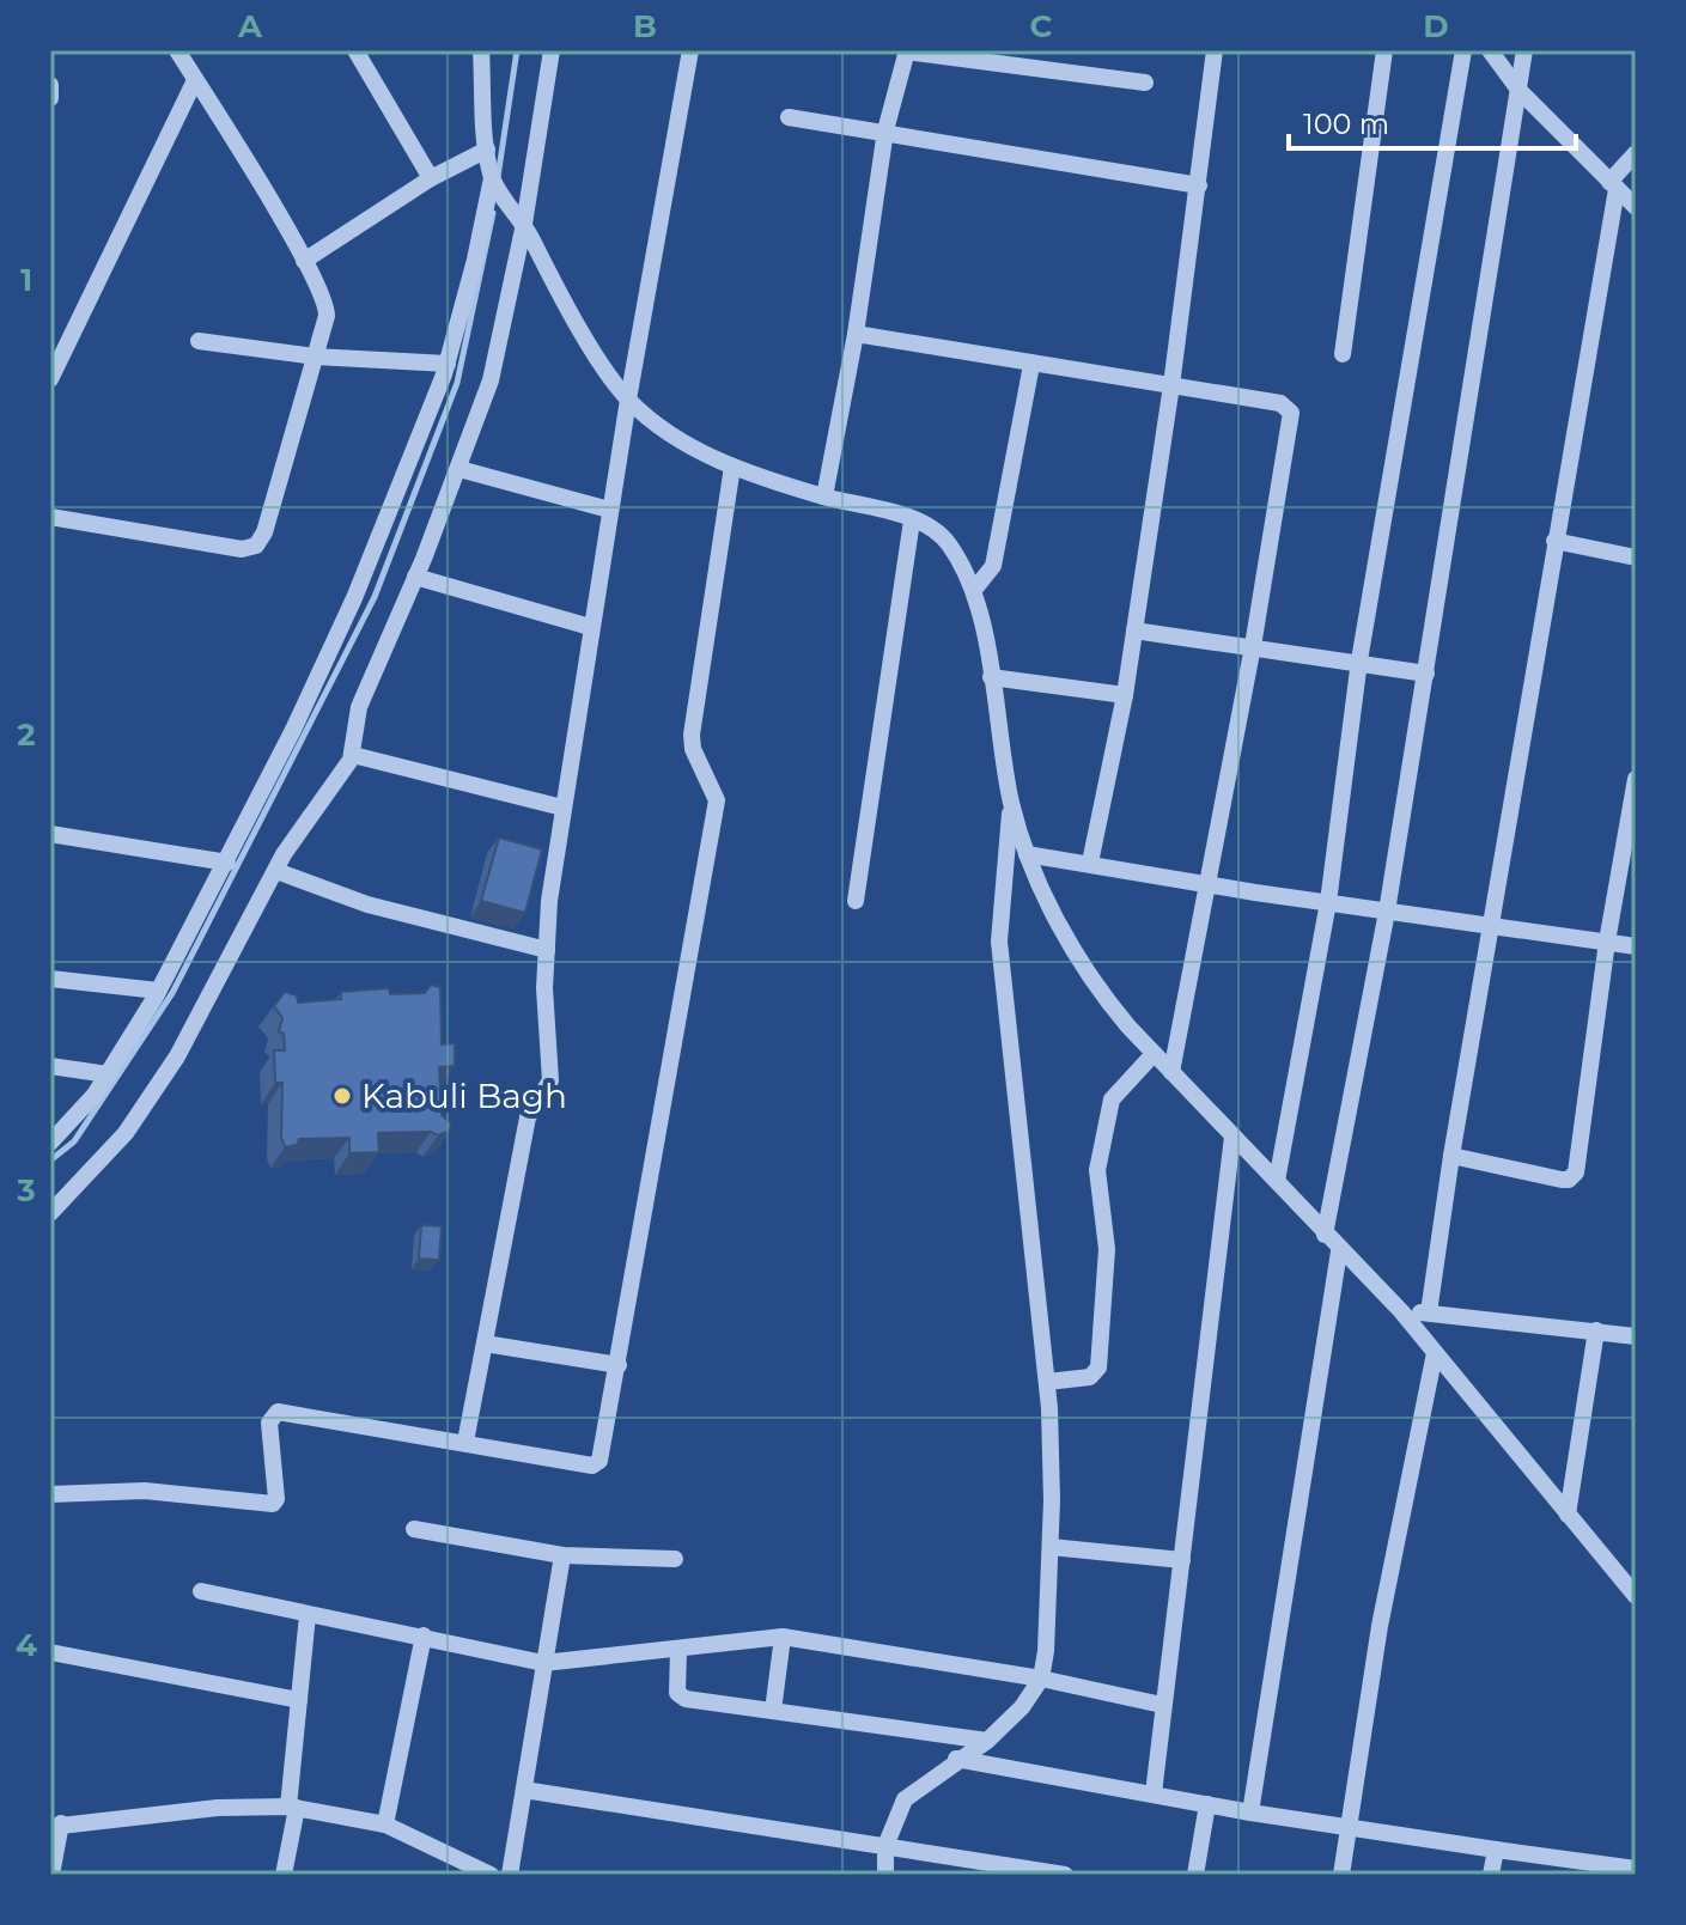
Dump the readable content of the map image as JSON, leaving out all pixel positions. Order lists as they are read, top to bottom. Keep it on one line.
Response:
{"places":["Kabuli Bagh"],"scale_bar":"100 m","grid":{"columns":["A","B","C","D"],"rows":["1","2","3","4"]}}
